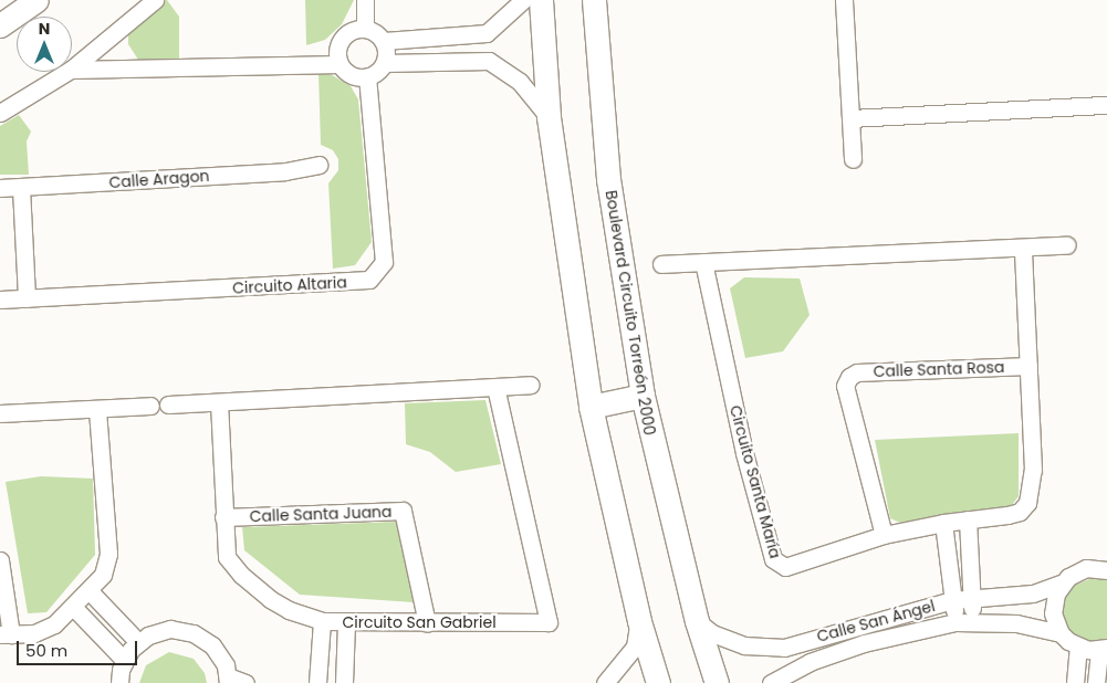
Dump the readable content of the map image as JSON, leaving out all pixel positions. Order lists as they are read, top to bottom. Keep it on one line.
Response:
{"streets":{"main road":["Boulevard Circuito Torreón 2000"],"street":["Calle Aragon","Circuito Altaria","Calle Santa Rosa","Circuito Santa María","Calle Santa Juana","Calle San Ángel","Circuito San Gabriel"]},"crossings":[["Boulevard Circuito Torreón 2000","Calle San Ángel"],["Calle Santa Rosa","Circuito Santa María"],["Calle Santa Juana","Circuito San Gabriel"]],"scale_bar":"50 m","north":"top"}
